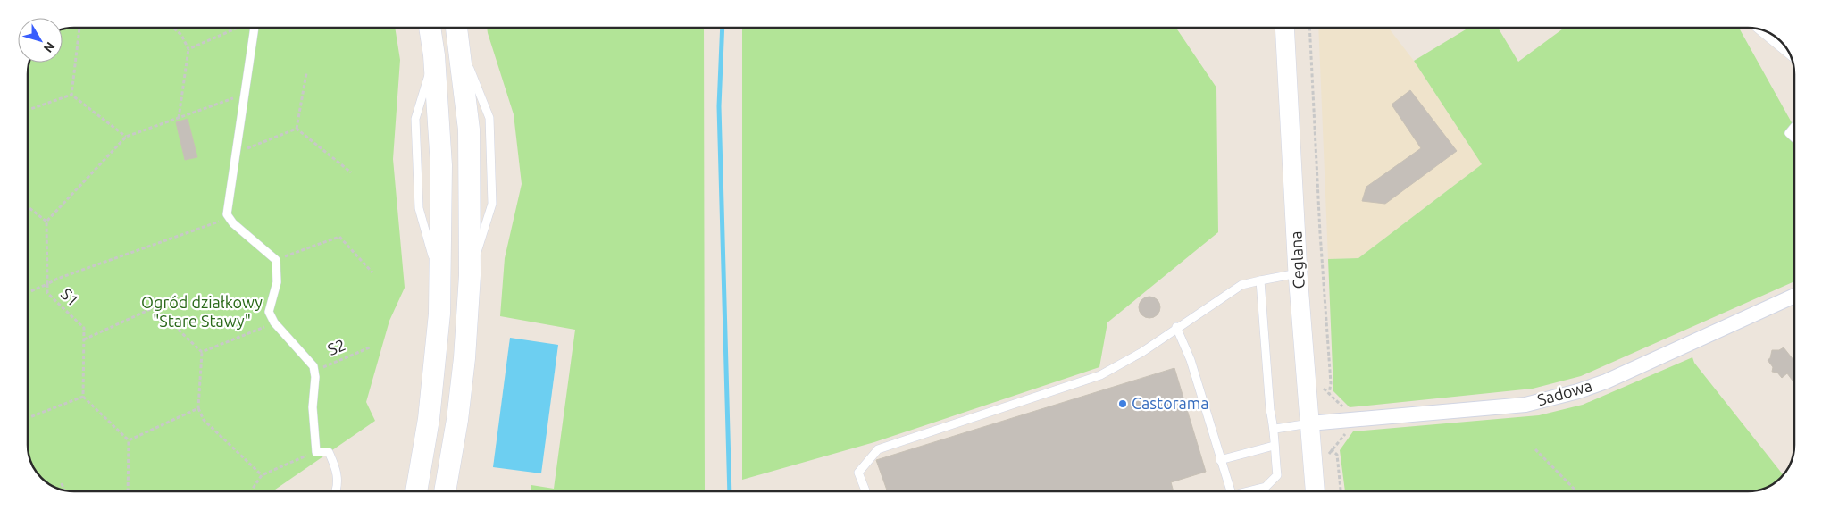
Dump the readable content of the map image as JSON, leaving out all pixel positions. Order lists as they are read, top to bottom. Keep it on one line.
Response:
{"streets":{"street":["Ceglana","Sadowa"],"path":["S1","S2"]},"crossings":[["Ceglana","Sadowa"]],"parks":["Ogród działkowy \"Stare Stawy\""],"places":["Castorama"],"north":"bottom right"}
